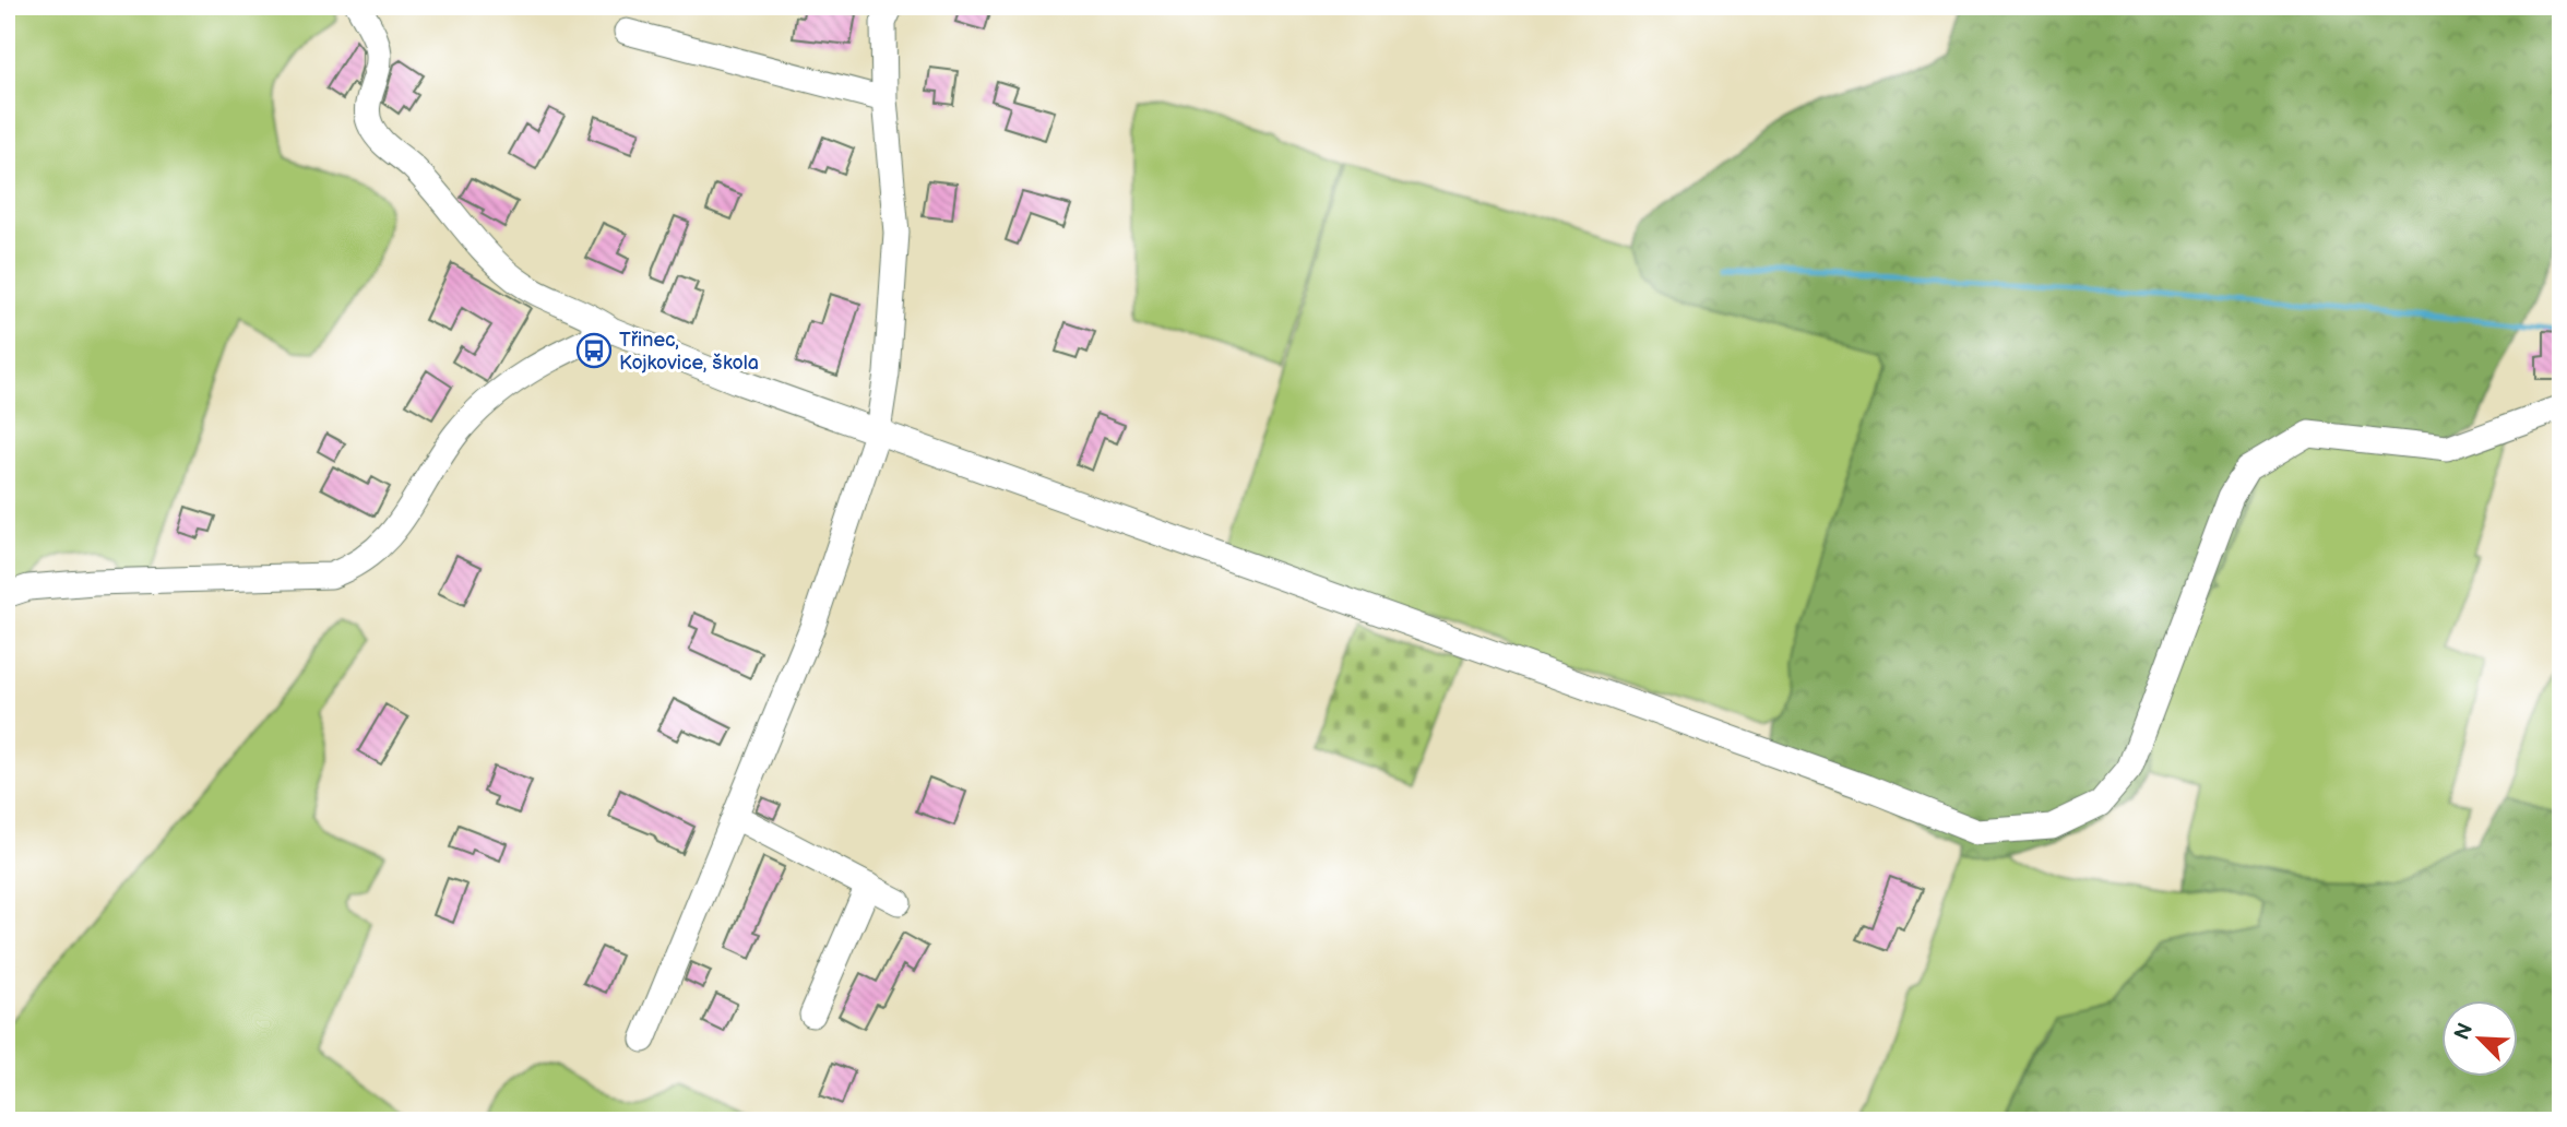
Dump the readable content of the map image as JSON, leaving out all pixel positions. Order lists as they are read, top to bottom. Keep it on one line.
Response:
{"places":{"bus stop":["Třinec, Kojkovice, škola"]},"north":"top left"}
